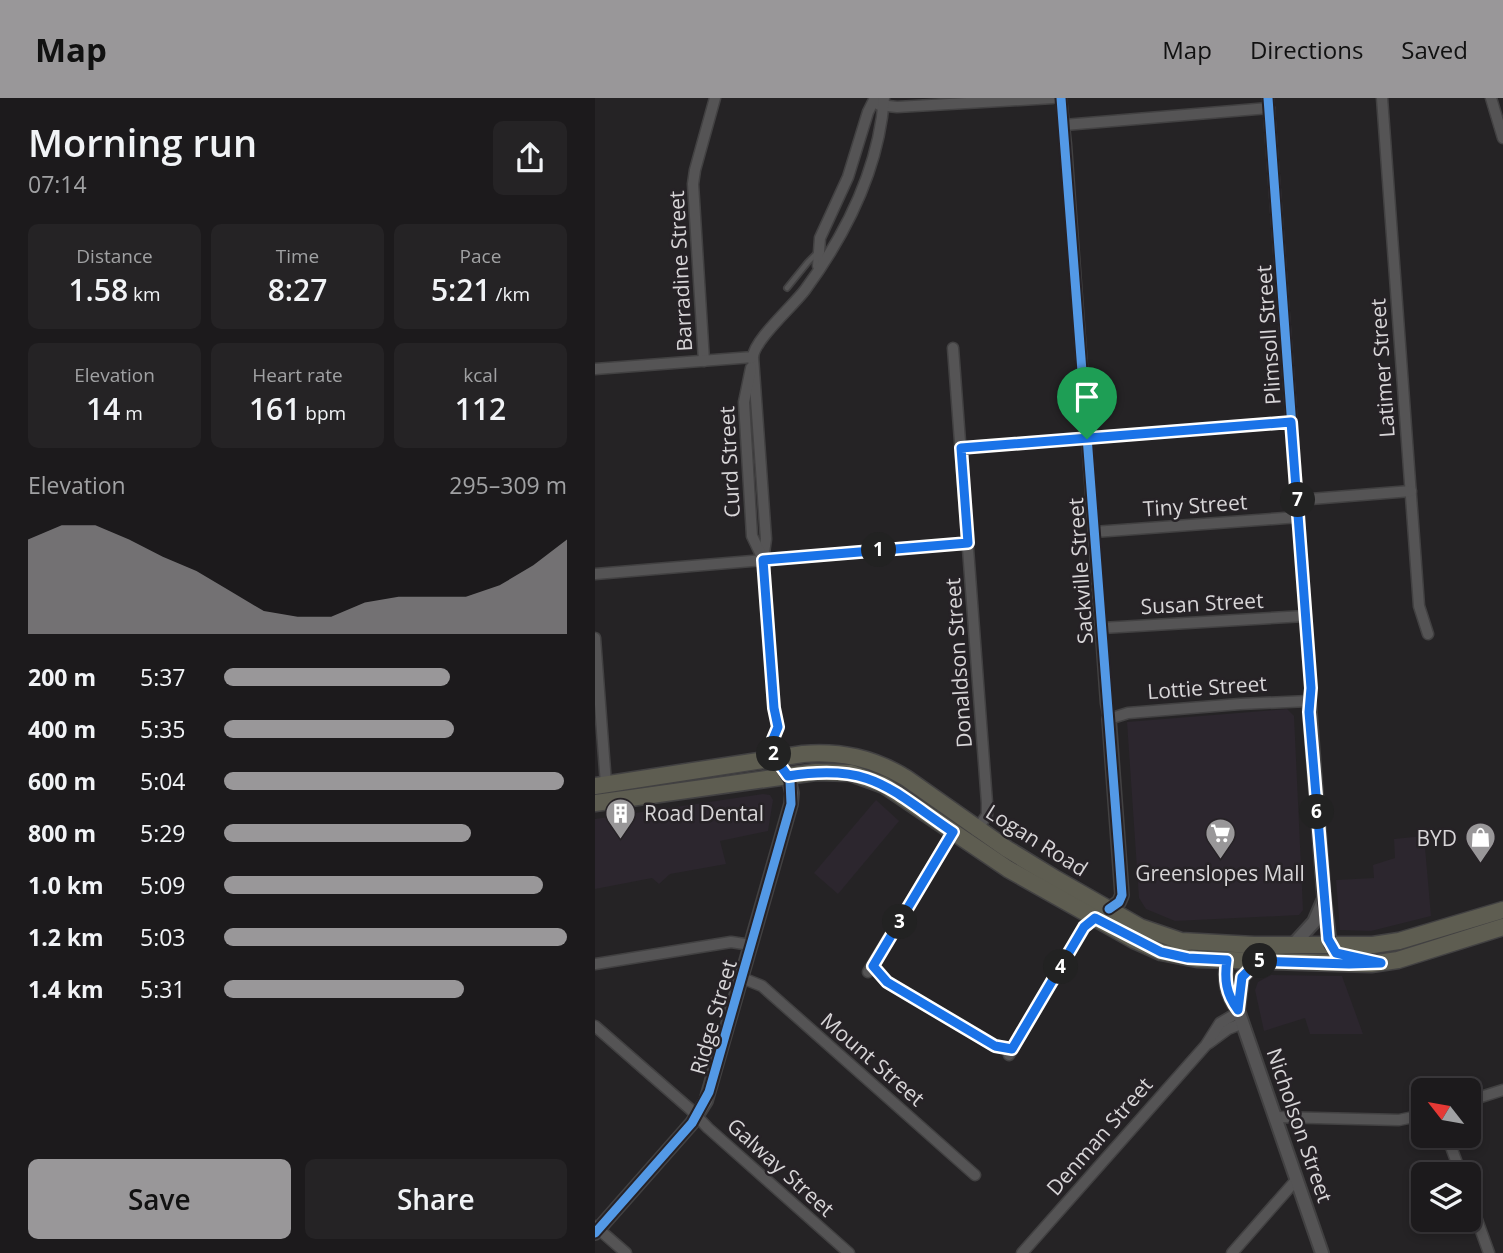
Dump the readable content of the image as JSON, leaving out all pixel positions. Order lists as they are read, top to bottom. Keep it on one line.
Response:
{"streets":{"main road":["Logan Road"],"street":["Barradine Street","Plimsoll Street","Latimer Street","Curd Street","Tiny Street","Sackville Street","Susan Street","Donaldson Street","Lottie Street","Ridge Street","Mount Street","Nicholson Street","Denman Street","Galway Street"]},"crossings":[["Plimsoll Street","Tiny Street"],["Plimsoll Street","Susan Street"],["Plimsoll Street","Lottie Street"],["Plimsoll Street","Logan Road"],["Curd Street","Logan Road"],["Tiny Street","Sackville Street"],["Sackville Street","Susan Street"],["Sackville Street","Lottie Street"],["Sackville Street","Logan Road"],["Donaldson Street","Logan Road"],["Logan Road","Ridge Street"],["Logan Road","Nicholson Street"],["Ridge Street","Mount Street"],["Ridge Street","Galway Street"],["Nicholson Street","Denman Street"]],"places":{"building":["Road Dental"],"supermarket":["Greenslopes Mall"],"shop":["BYD"]},"north":"top left","page":{"header":"Map","nav":["Map","Directions","Saved"],"heading":["Morning run","07:14"],"stats":[["Distance","1.58 km"],["Time","8:27"],["Pace","5:21 /km"],["Elevation","14 m"],["Heart rate","161 bpm"],["kcal","112"]],"chart":["Elevation","295–309 m"],"pins":["7","1","2","6","3","5","4"],"list":[{"name":"200 m","note":"5:37"},{"name":"400 m","note":"5:35"},{"name":"600 m","note":"5:04"},{"name":"800 m","note":"5:29"},{"name":"1.0 km","note":"5:09"},{"name":"1.2 km","note":"5:03"},{"name":"1.4 km","note":"5:31"}],"buttons":["Save","Share"]}}
